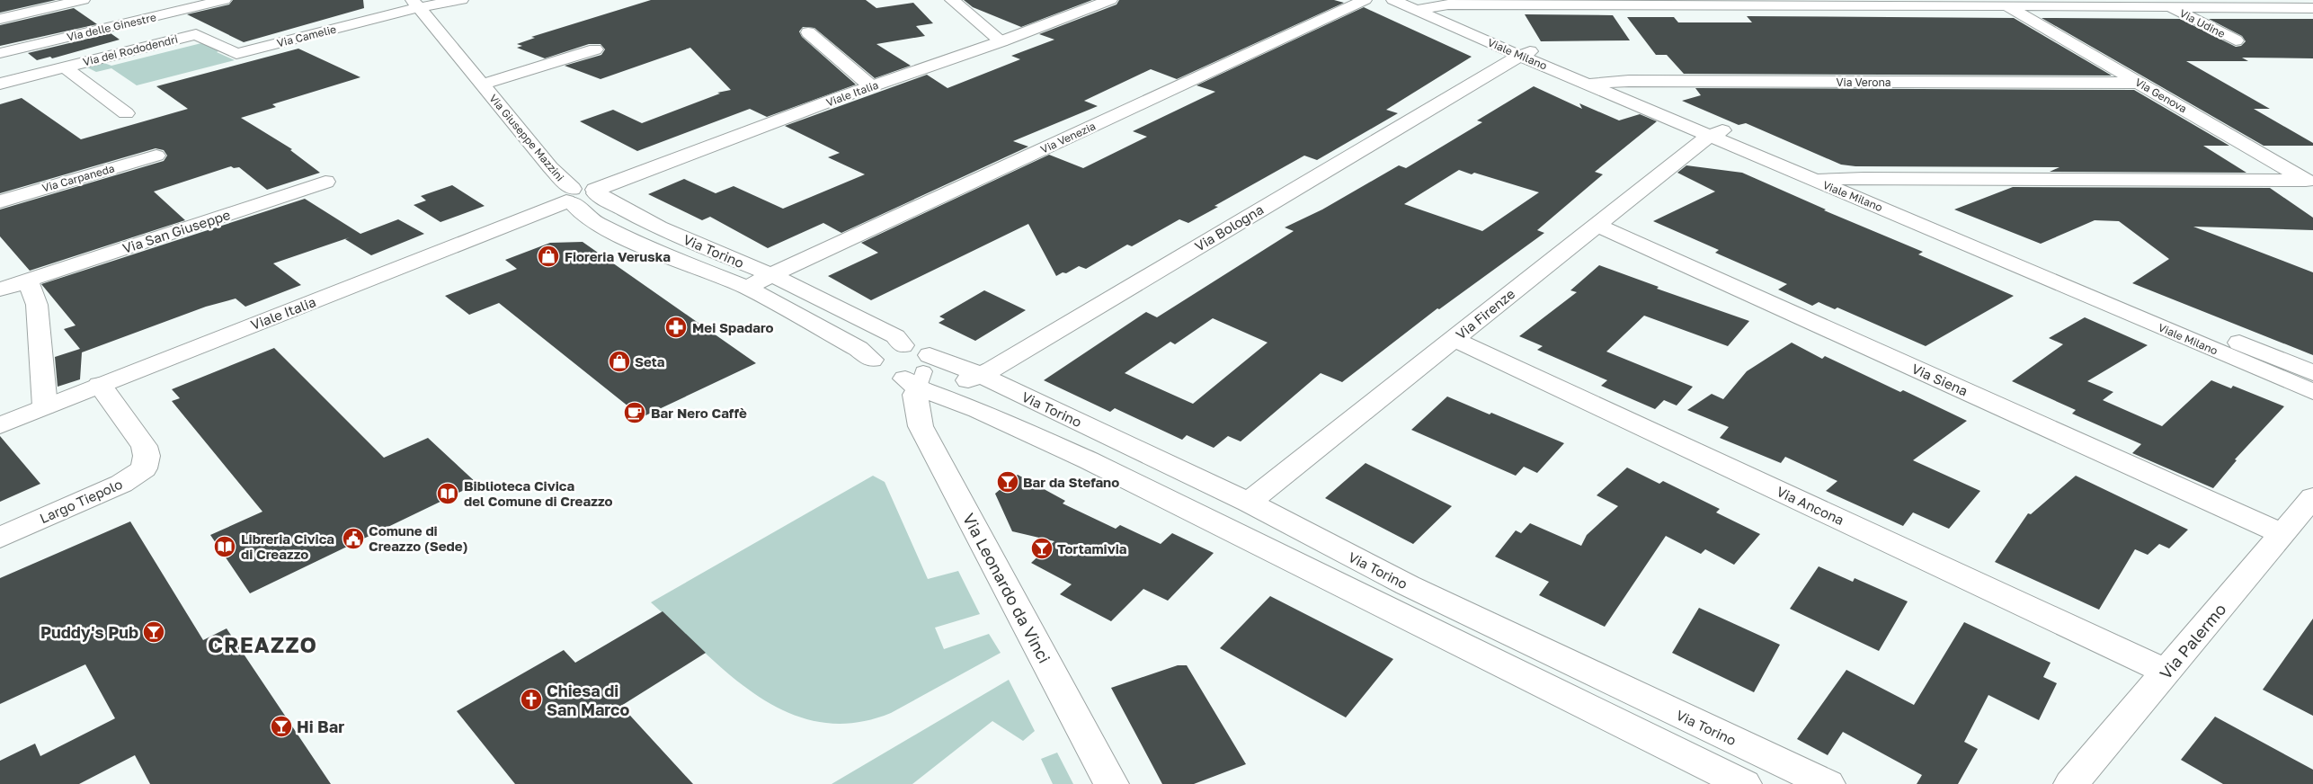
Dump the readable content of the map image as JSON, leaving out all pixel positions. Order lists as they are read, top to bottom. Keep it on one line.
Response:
{"streets":{"street":["Via Udine","Via delle Ginestre","Via Camelie","Via dei Rododendri","Viale Milano","Via Verona","Viale Italia","Via Genova","Via Giuseppe Mazzini","Via Venezia","Via Carpaneda","Via Bologna","Via San Giuseppe","Via Torino","Via Firenze","Via Siena","Largo Tiepolo","Via Ancona","Via Leonardo da Vinci","Via Palermo"]},"crossings":[["Via Udine","Viale Milano"],["Via Udine","Via Genova"],["Via Camelie","Via dei Rododendri"],["Via Camelie","Via Giuseppe Mazzini"],["Viale Milano","Via Verona"],["Viale Milano","Via Bologna"],["Viale Milano","Via Firenze"],["Via Verona","Via Genova"],["Viale Italia","Via Giuseppe Mazzini"],["Viale Italia","Via Torino"],["Viale Italia","Largo Tiepolo"],["Via Giuseppe Mazzini","Via Torino"],["Via Venezia","Via Torino"],["Via Bologna","Via Torino"],["Via Torino","Via Firenze"],["Via Torino","Via Leonardo da Vinci"],["Via Firenze","Via Siena"],["Via Firenze","Via Ancona"],["Via Siena","Via Palermo"],["Via Ancona","Via Palermo"]],"districts":["CREAZZO"],"places":{"shop":["Fioreria Veruska","Seta"],"pharmacy":["Mei Spadaro"],"cafe":["Bar Nero Caffè"],"bar":["Bar da Stefano","Tortamivia","Puddy's Pub","Hi Bar"],"library":["Biblioteca Civica del Comune di Creazzo","Libreria Civica di Creazzo"],"public building":["Comune di Creazzo (Sede)"],"church":["Chiesa di San Marco"]}}
